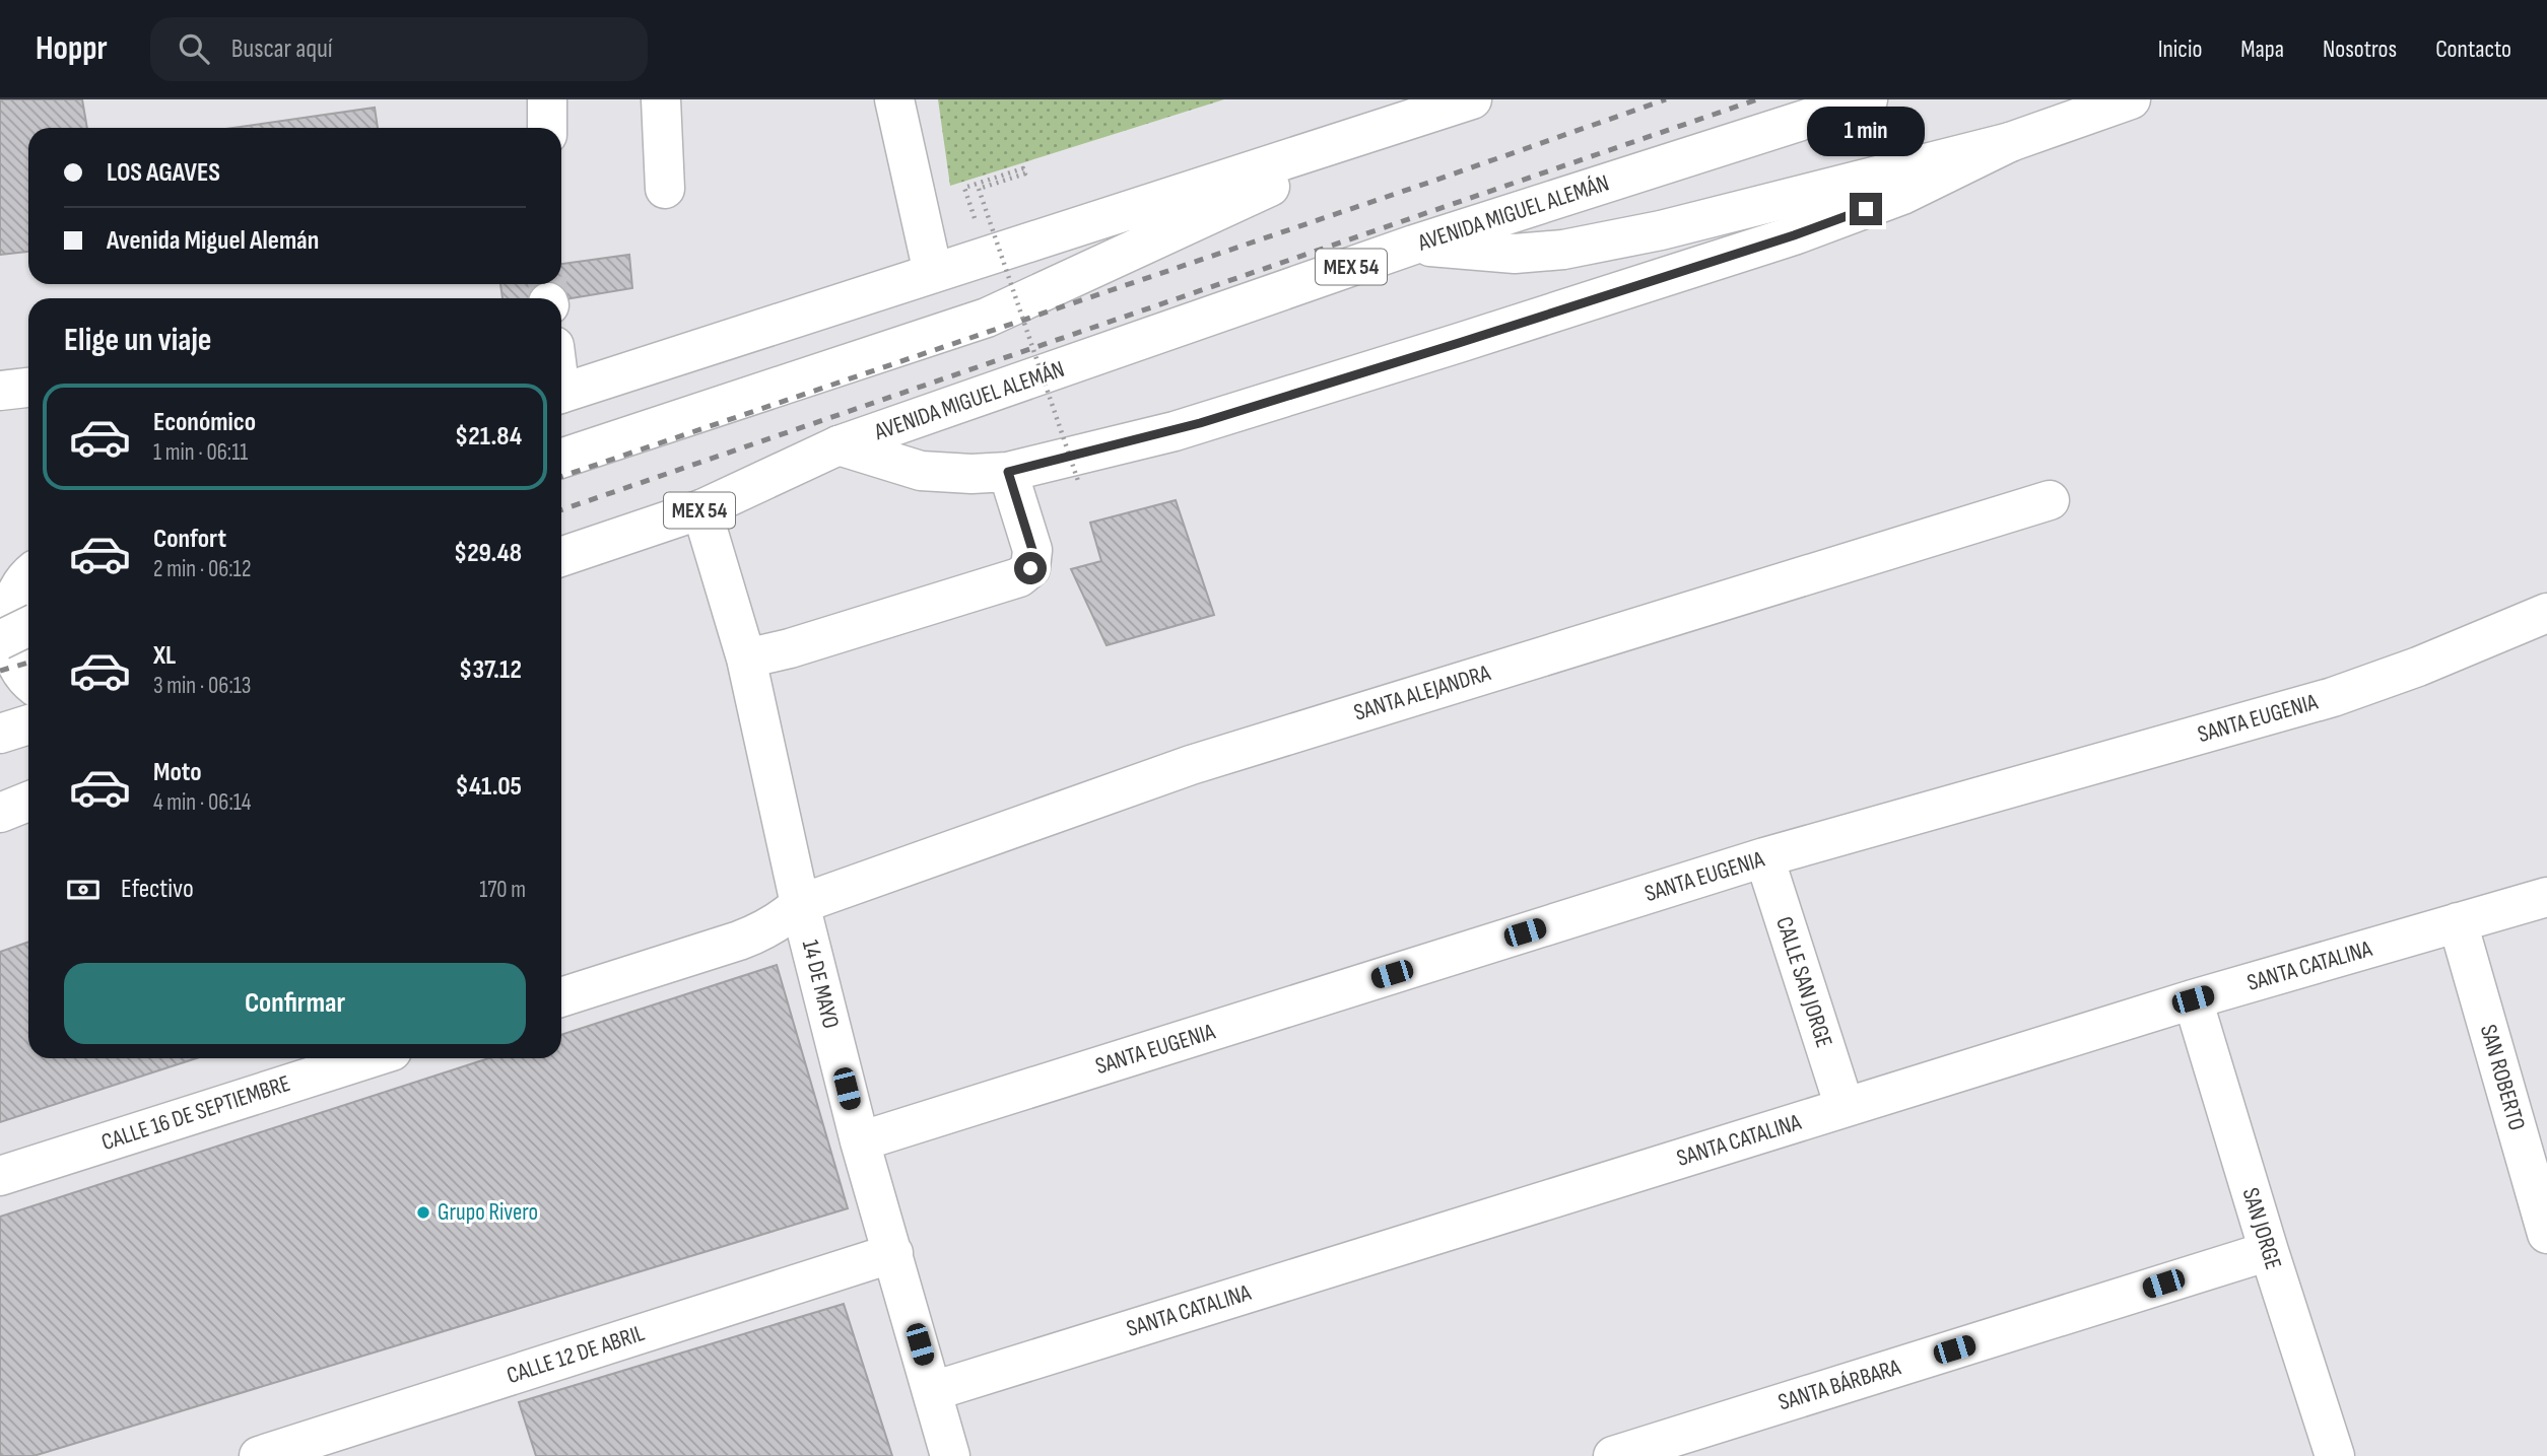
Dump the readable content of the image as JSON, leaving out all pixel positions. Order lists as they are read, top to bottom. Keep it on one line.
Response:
{"streets":{"main road":["AVENIDA MIGUEL ALEMÁN","MEX 54","SANTA ALEJANDRA","SANTA EUGENIA","SANTA CATALINA","CALLE SAN JORGE","14 DE MAYO","SAN ROBERTO","CALLE 16 DE SEPTIEMBRE","SAN JORGE","CALLE 12 DE ABRIL","SANTA BÁRBARA"]},"crossings":[["AVENIDA MIGUEL ALEMÁN","14 DE MAYO"],["SANTA ALEJANDRA","14 DE MAYO"],["SANTA EUGENIA","CALLE SAN JORGE"],["SANTA EUGENIA","14 DE MAYO"],["SANTA CATALINA","CALLE SAN JORGE"],["SANTA CATALINA","14 DE MAYO"],["SANTA CATALINA","SAN ROBERTO"],["SANTA CATALINA","SAN JORGE"],["14 DE MAYO","CALLE 12 DE ABRIL"],["SAN JORGE","SANTA BÁRBARA"]],"places":["Grupo Rivero"],"page":{"header":"Hoppr","search":"Buscar aquí","nav":["Inicio","Mapa","Nosotros","Contacto"],"bubble":"1 min","banner":["LOS AGAVES","Avenida Miguel Alemán"],"heading":"Elige un viaje","list":[{"name":"Económico","note":"1 min · 06:11","value":"$21.84"},{"name":"Confort","note":"2 min · 06:12","value":"$29.48"},{"name":"XL","note":"3 min · 06:13","value":"$37.12"},{"name":"Moto","note":"4 min · 06:14","value":"$41.05"}],"pay":["Efectivo","170 m"],"buttons":"Confirmar"}}
